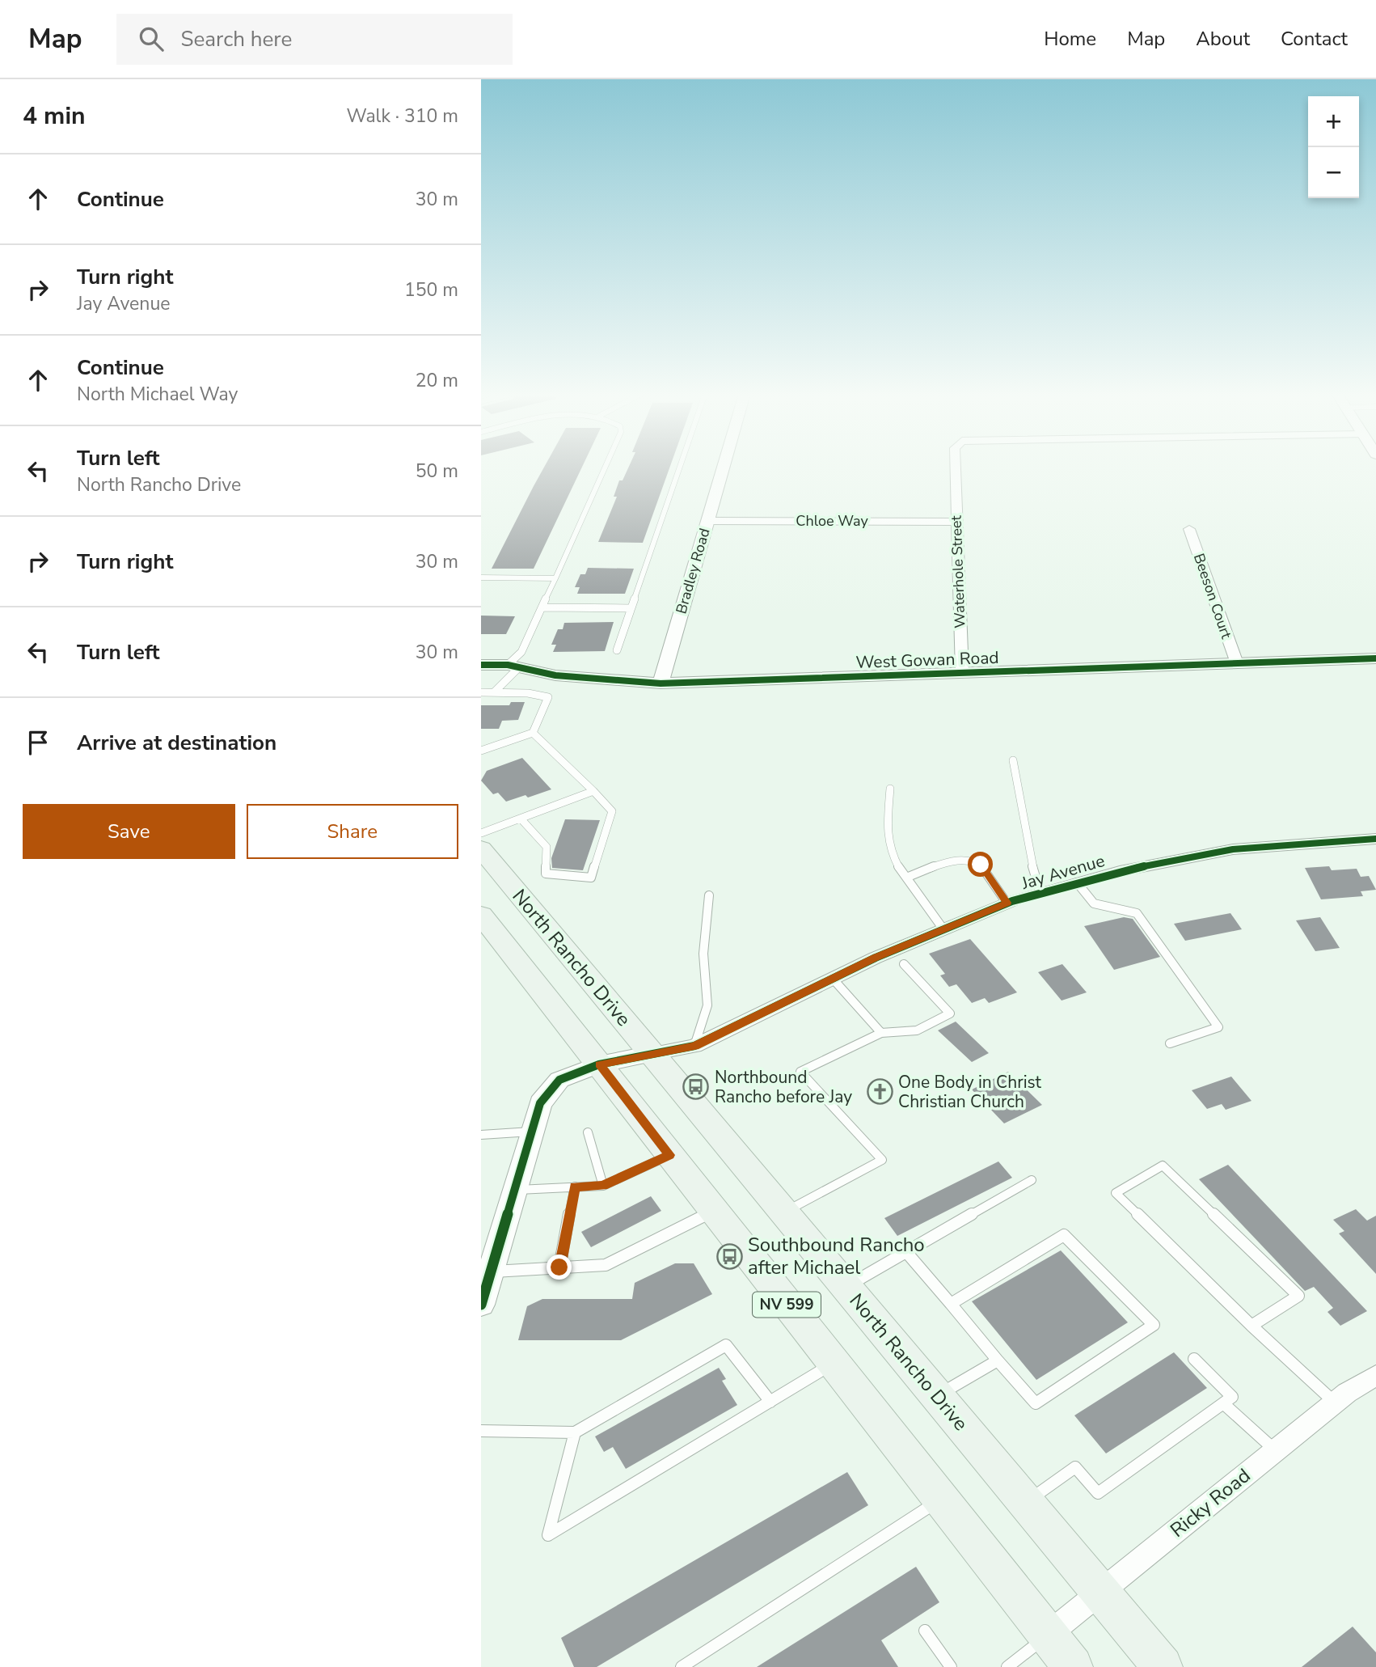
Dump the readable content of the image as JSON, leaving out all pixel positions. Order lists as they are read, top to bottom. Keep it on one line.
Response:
{"streets":{"main road":["North Rancho Drive","NV 599"],"street":["Chloe Way","Bradley Road","Waterhole Street","Beeson Court","West Gowan Road","Jay Avenue","Ricky Road"]},"crossings":[["Chloe Way","Bradley Road"],["Chloe Way","Waterhole Street"],["Bradley Road","West Gowan Road"],["Waterhole Street","West Gowan Road"],["Beeson Court","West Gowan Road"],["Jay Avenue","North Rancho Drive"],["North Rancho Drive","Ricky Road"],["NV 599","Ricky Road"]],"places":{"bus stop":["Northbound Rancho before Jay","Southbound Rancho after Michael"],"church":["One Body in Christ Christian Church"]},"page":{"header":"Map","search":"Search here","nav":["Home","Map","About","Contact"],"heading":["4 min","Walk · 310 m"],"map_buttons":["+","−"],"list":[["Continue","30 m"],["Turn right","Jay Avenue","150 m"],["Continue","North Michael Way","20 m"],["Turn left","North Rancho Drive","50 m"],["Turn right","30 m"],["Turn left","30 m"],"Arrive at destination"],"buttons":["Save","Share"]}}
